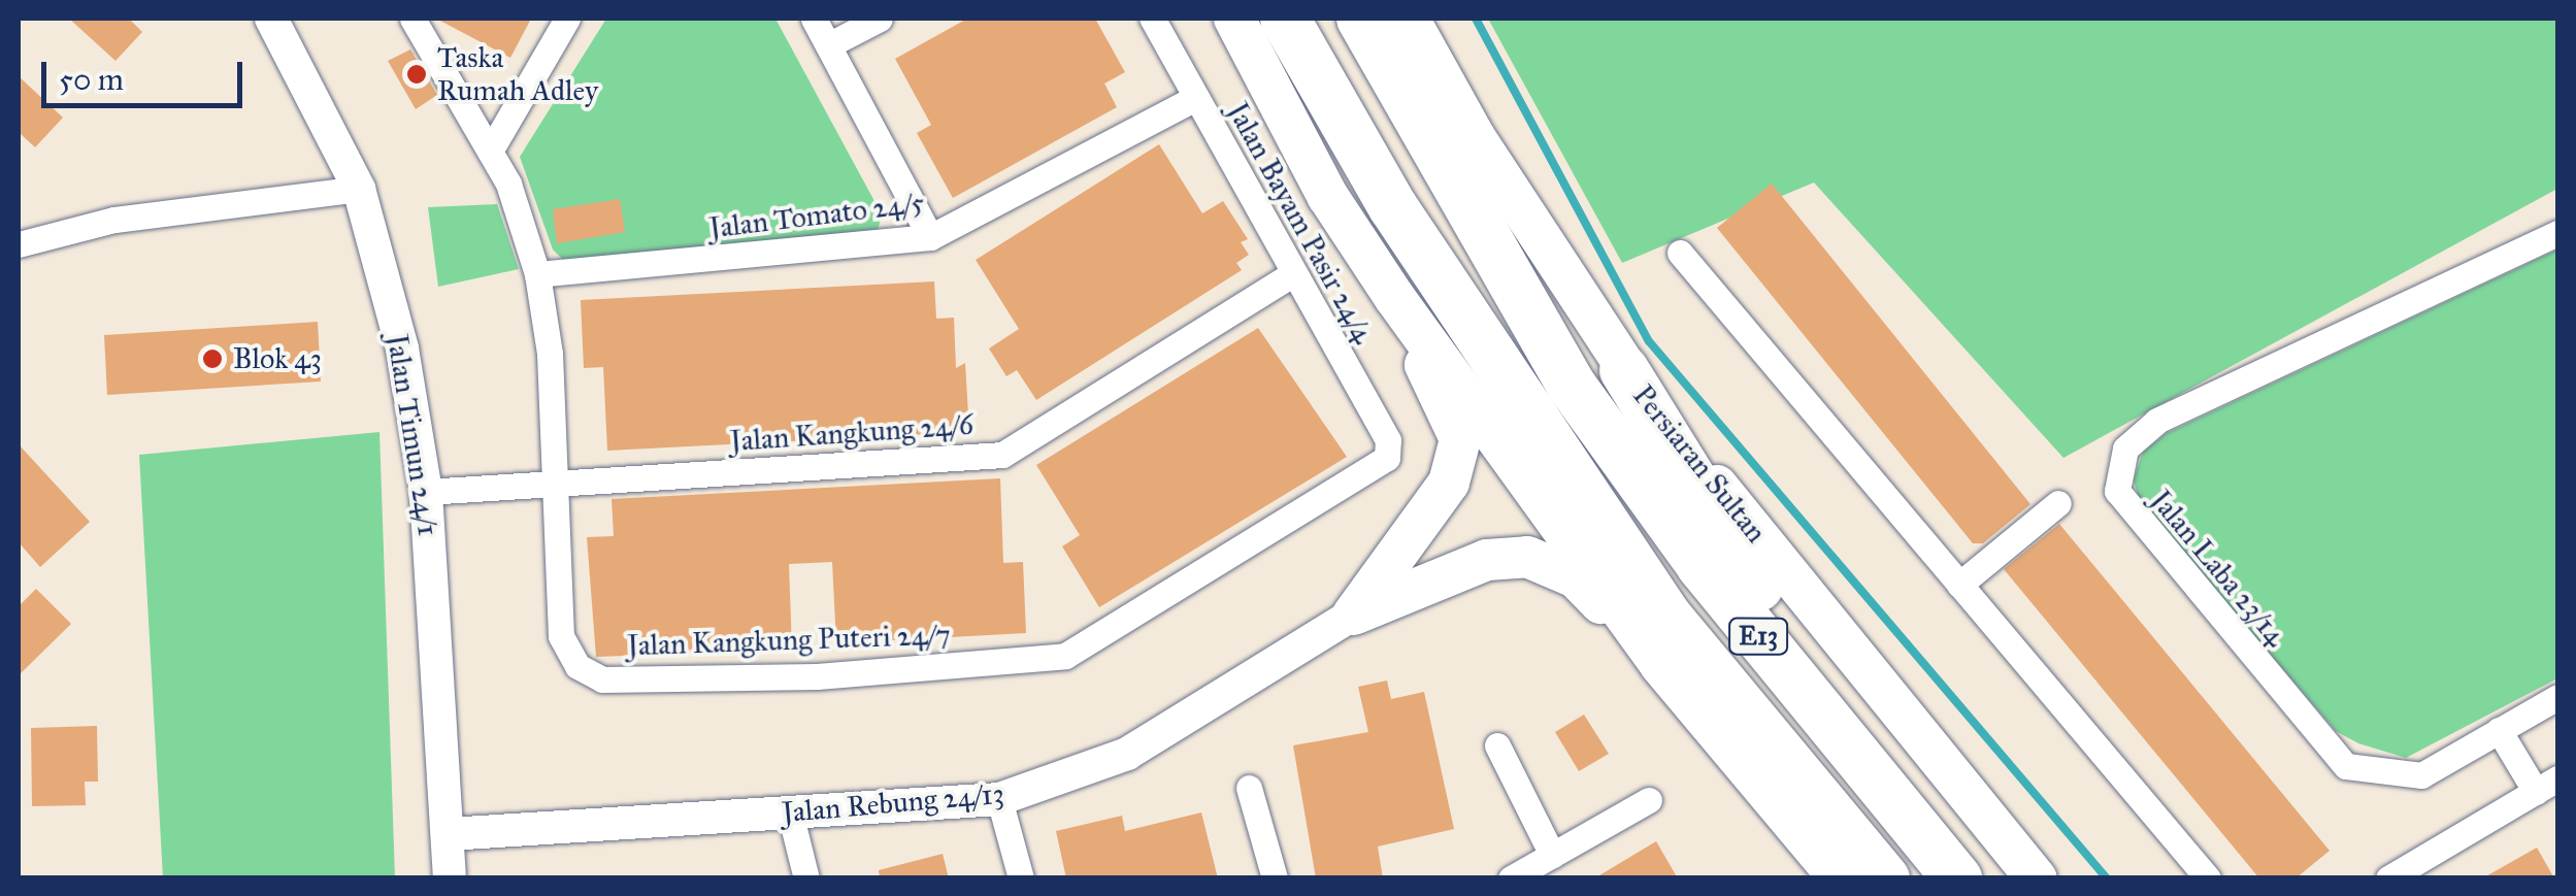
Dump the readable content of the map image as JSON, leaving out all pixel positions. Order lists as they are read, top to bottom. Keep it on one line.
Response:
{"streets":{"highway":["E13"],"main road":["Persiaran Sultan"],"street":["Jalan Tomato 24/5","Jalan Bayam Pasir 24/4","Jalan Kangkung 24/6","Jalan Timun 24/1","Jalan Laba 23/14","Jalan Kangkung Puteri 24/7","Jalan Rebung 24/13"]},"crossings":[["Jalan Tomato 24/5","Jalan Bayam Pasir 24/4"],["Jalan Tomato 24/5","Jalan Kangkung Puteri 24/7"],["Jalan Bayam Pasir 24/4","Jalan Kangkung 24/6"],["Jalan Bayam Pasir 24/4","Jalan Kangkung Puteri 24/7"],["Jalan Kangkung 24/6","Jalan Timun 24/1"],["Jalan Kangkung 24/6","Jalan Kangkung Puteri 24/7"],["Jalan Timun 24/1","Jalan Rebung 24/13"]],"places":["Taska Rumah Adley","Blok 43"],"scale_bar":"50 m"}
